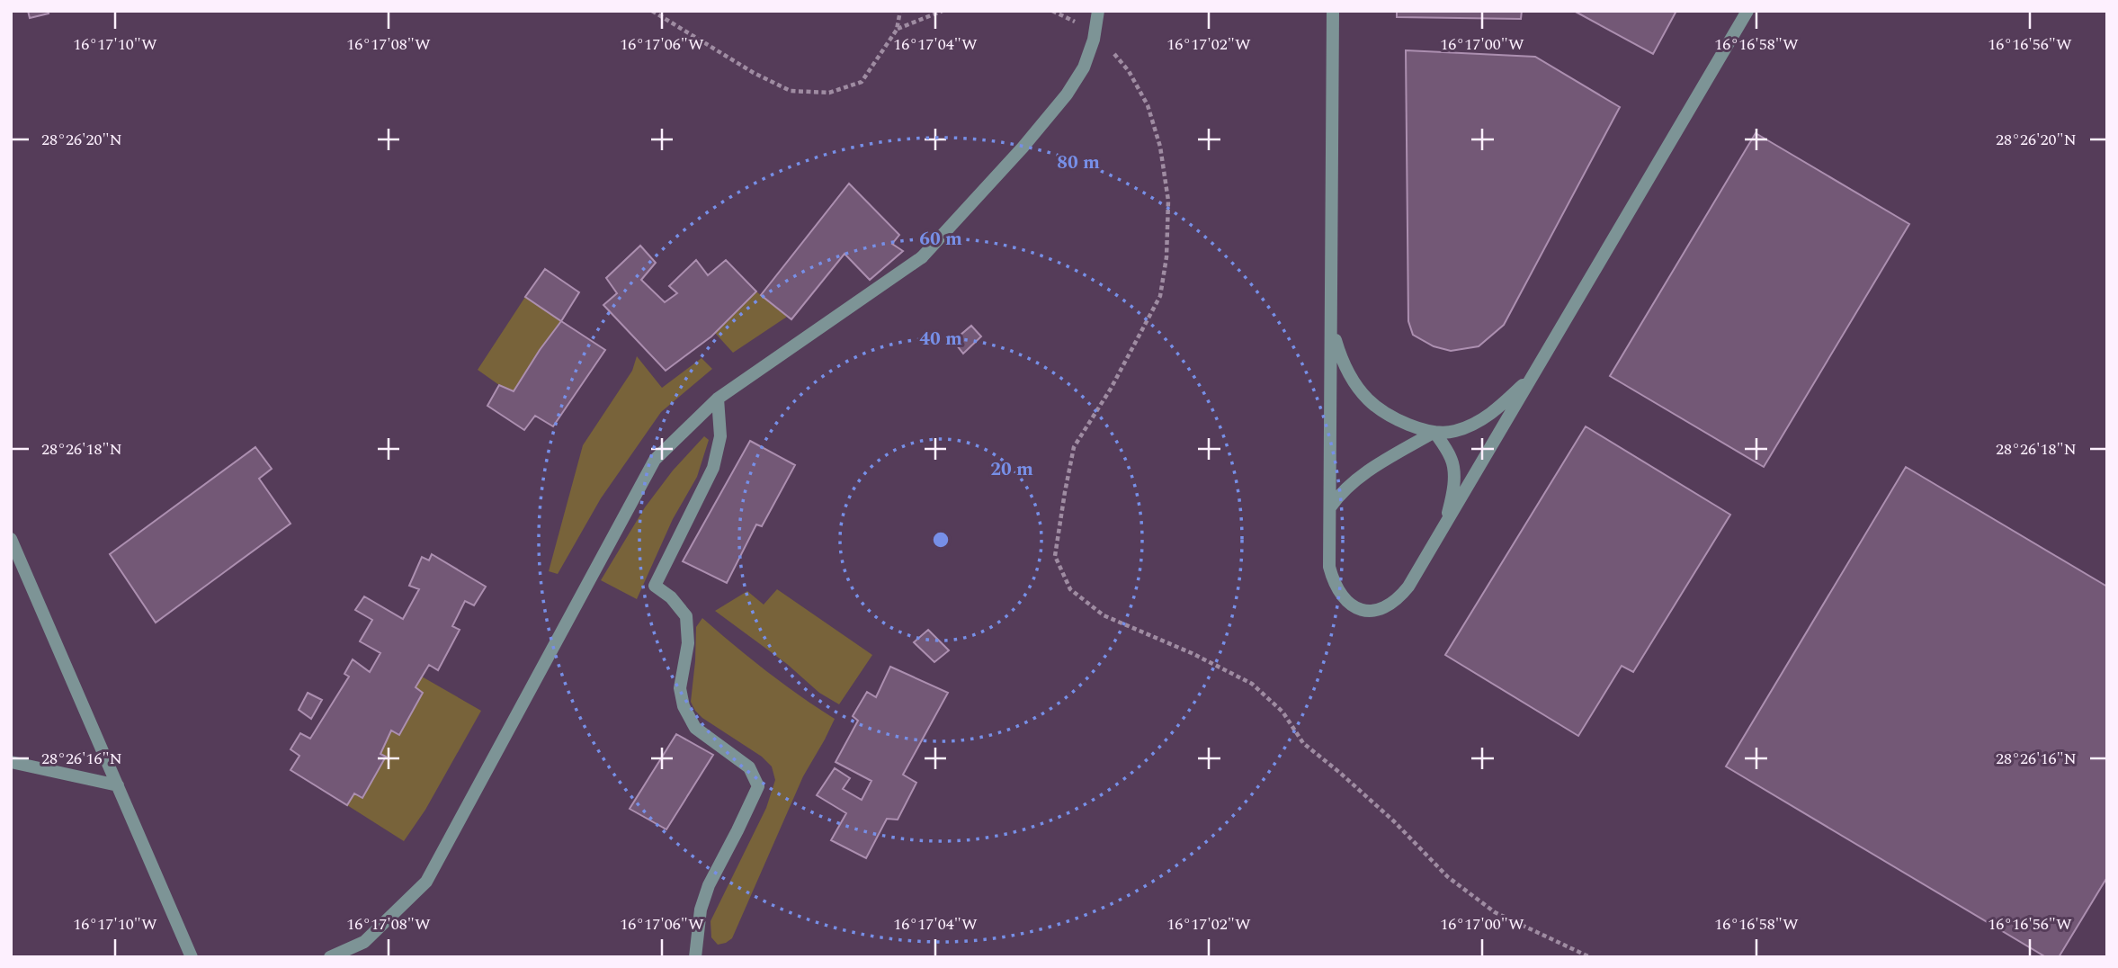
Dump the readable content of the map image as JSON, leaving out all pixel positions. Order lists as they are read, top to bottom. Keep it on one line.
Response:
{"coordinates":["16°17'10\"W","16°17'08\"W","16°17'06\"W","16°17'04\"W","16°17'02\"W","16°17'00\"W","16°16'58\"W","16°16'56\"W","28°26'20\"N","28°26'18\"N","28°26'16\"N"],"rings":["80 m","60 m","40 m","20 m"]}
